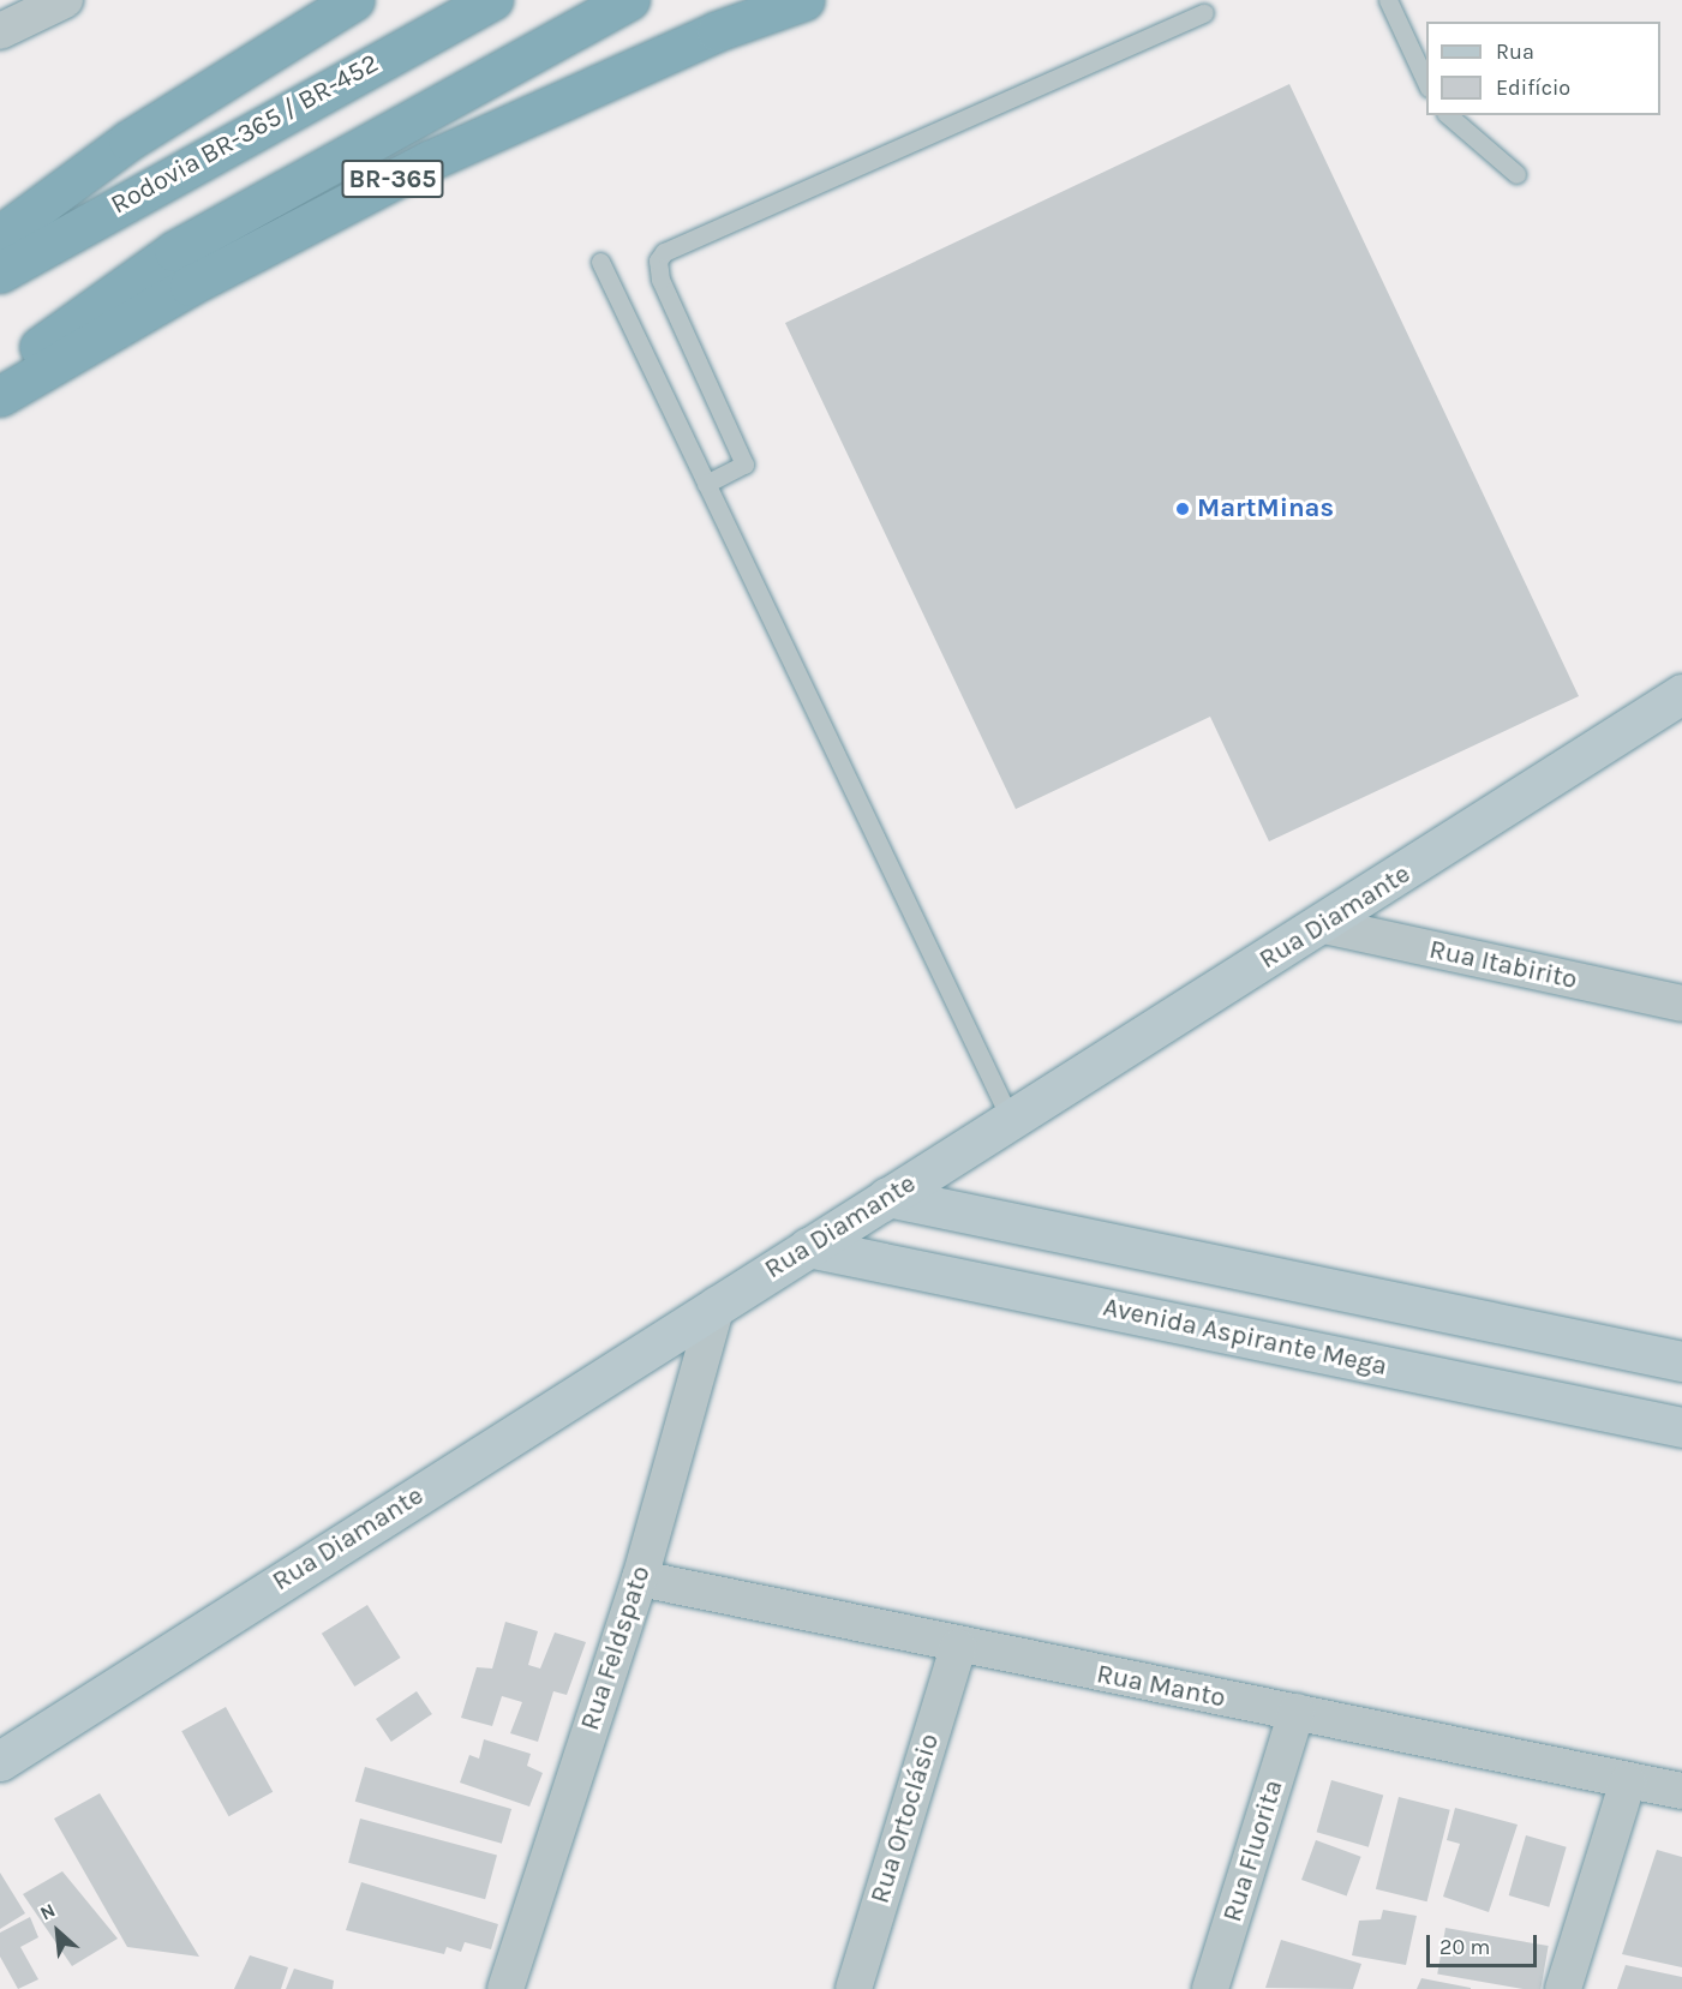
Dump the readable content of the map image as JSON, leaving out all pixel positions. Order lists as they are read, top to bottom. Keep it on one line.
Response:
{"streets":{"highway":["Rodovia BR-365 / BR-452","BR-365"],"street":["Rua Diamante","Rua Itabirito","Avenida Aspirante Mega","Rua Feldspato","Rua Manto","Rua Ortoclásio","Rua Fluorita"]},"crossings":[["Rua Diamante","Rua Itabirito"],["Rua Diamante","Avenida Aspirante Mega"],["Rua Diamante","Rua Feldspato"],["Rua Feldspato","Rua Manto"],["Rua Manto","Rua Ortoclásio"],["Rua Manto","Rua Fluorita"]],"places":["MartMinas"],"legend":["Rua","Edifício"],"scale_bar":"20 m","north":"top left"}
